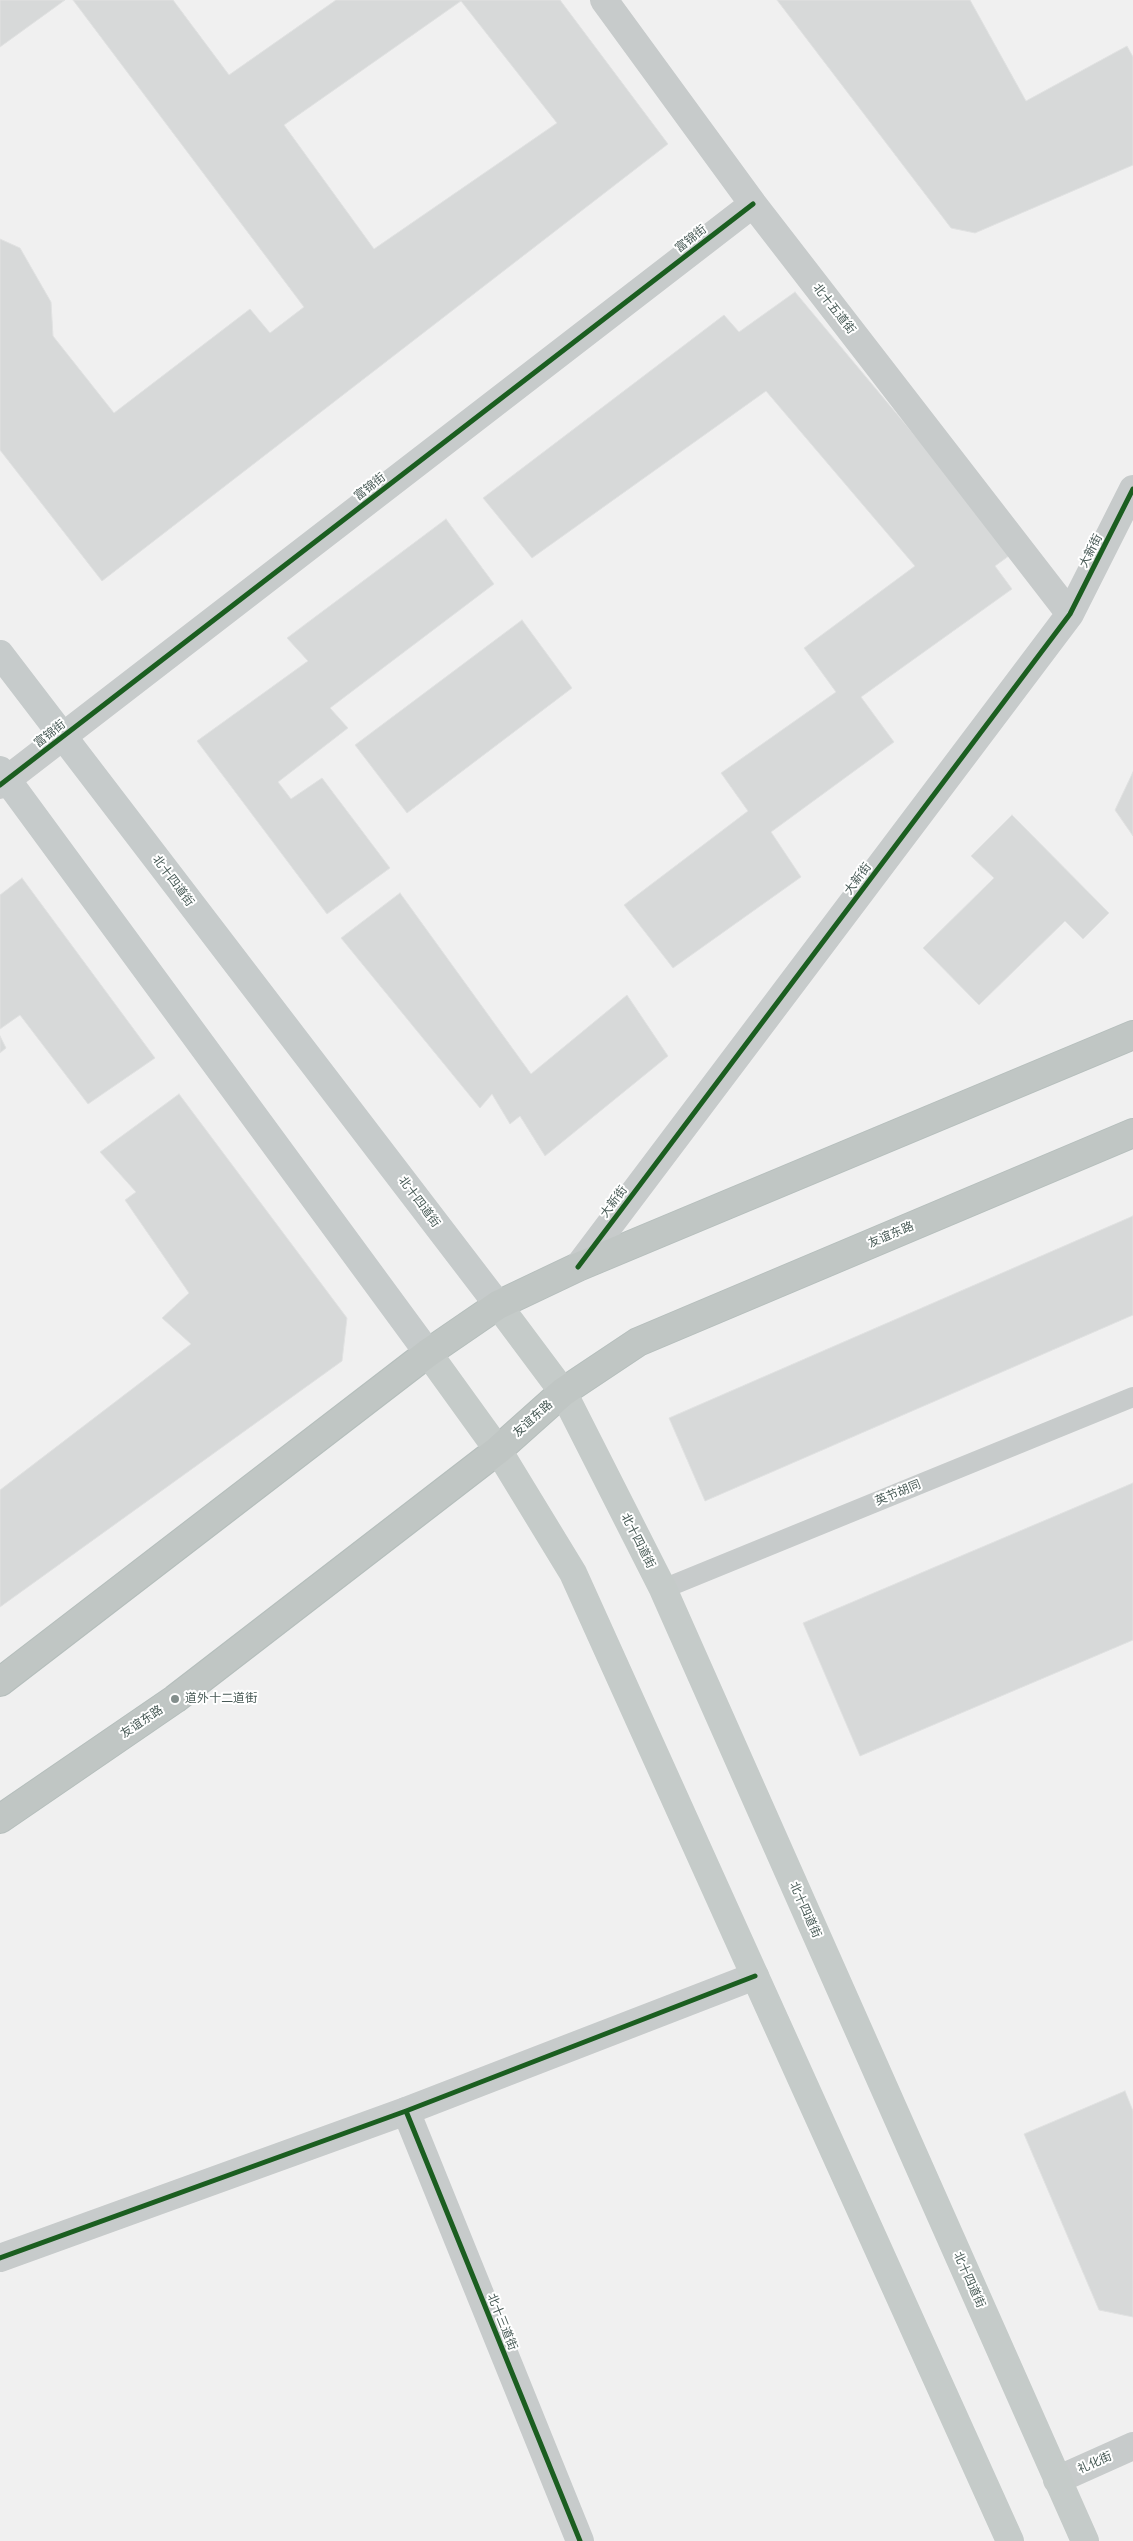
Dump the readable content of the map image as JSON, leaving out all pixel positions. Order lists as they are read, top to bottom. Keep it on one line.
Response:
{"streets":{"highway":["友谊东路"],"main road":["北十四道街"],"street":["富锦街","北十五道街","大新街","北十三道街","礼化街"],"lane":["英节胡同"]},"crossings":[["富锦街","北十五道街"],["富锦街","北十四道街"],["北十五道街","大新街"],["北十四道街","友谊东路"],["北十四道街","英节胡同"],["北十四道街","礼化街"]],"places":["道外十二道街"]}
